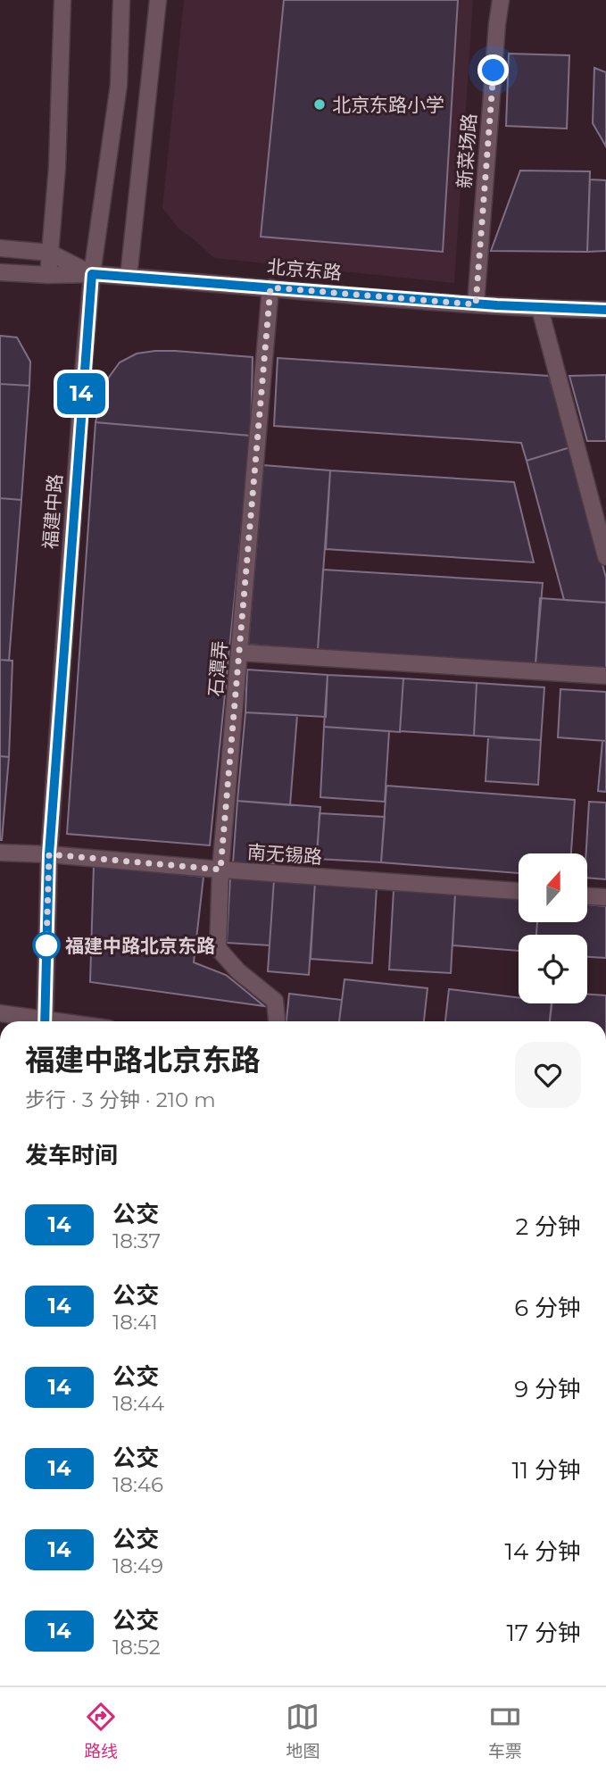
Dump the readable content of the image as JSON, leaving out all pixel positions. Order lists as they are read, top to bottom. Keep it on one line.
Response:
{"streets":{"street":["新菜场路","北京东路","福建中路","石潭弄","南无锡路"]},"crossings":[["新菜场路","北京东路"],["北京东路","福建中路"],["北京东路","石潭弄"],["福建中路","南无锡路"],["石潭弄","南无锡路"]],"places":["北京东路小学","福建中路北京东路"],"lines":["bus line 14"],"north":"top","page":{"on_map":"14","heading":[["福建中路北京东路","步行 · 3 分钟 · 210 m"],"发车时间"],"list":[{"mark":"14","name":"公交","note":"18:37","value":"2 分钟"},{"mark":"14","name":"公交","note":"18:41","value":"6 分钟"},{"mark":"14","name":"公交","note":"18:44","value":"9 分钟"},{"mark":"14","name":"公交","note":"18:46","value":"11 分钟"},{"mark":"14","name":"公交","note":"18:49","value":"14 分钟"},{"mark":"14","name":"公交","note":"18:52","value":"17 分钟"}],"tabs":["路线","地图","车票"]}}
